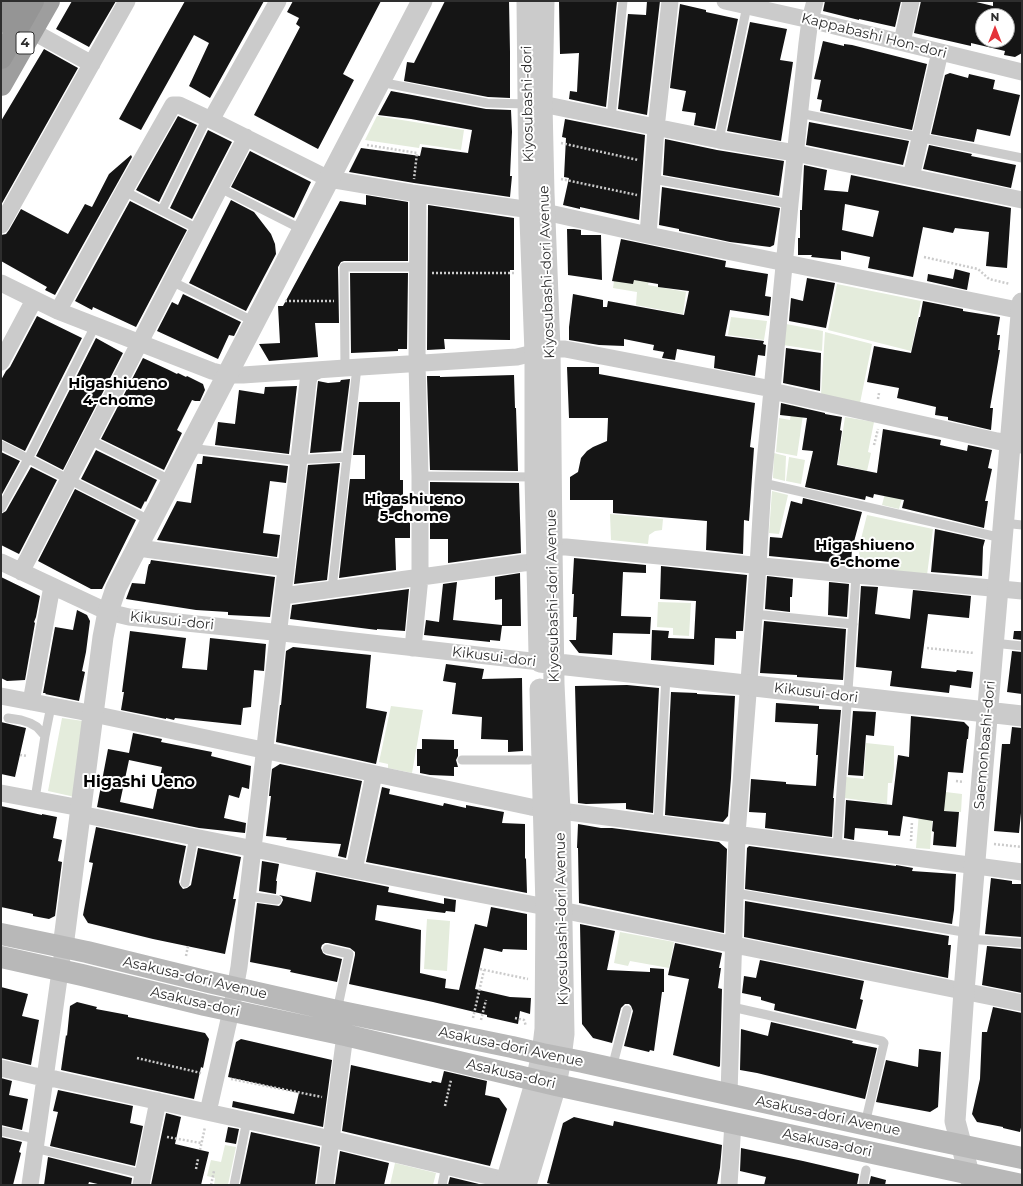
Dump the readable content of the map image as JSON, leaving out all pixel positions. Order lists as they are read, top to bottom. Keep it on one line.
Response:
{"streets":{"highway":["4"],"main road":["Asakusa-dori Avenue","Asakusa-dori"],"street":["Kappabashi Hon-dori","Kiyosubashi-dori","Kiyosubashi-dori Avenue","Kikusui-dori","Saemonbashi-dori"]},"crossings":[["Kiyosubashi-dori","Kiyosubashi-dori Avenue"],["Kiyosubashi-dori Avenue","Kikusui-dori"],["Kikusui-dori","Saemonbashi-dori"],["Saemonbashi-dori","Asakusa-dori Avenue"],["Saemonbashi-dori","Asakusa-dori"]],"districts":["Higashiueno 4-chome","Higashiueno 5-chome","Higashiueno 6-chome","Higashi Ueno"],"north":"top"}
